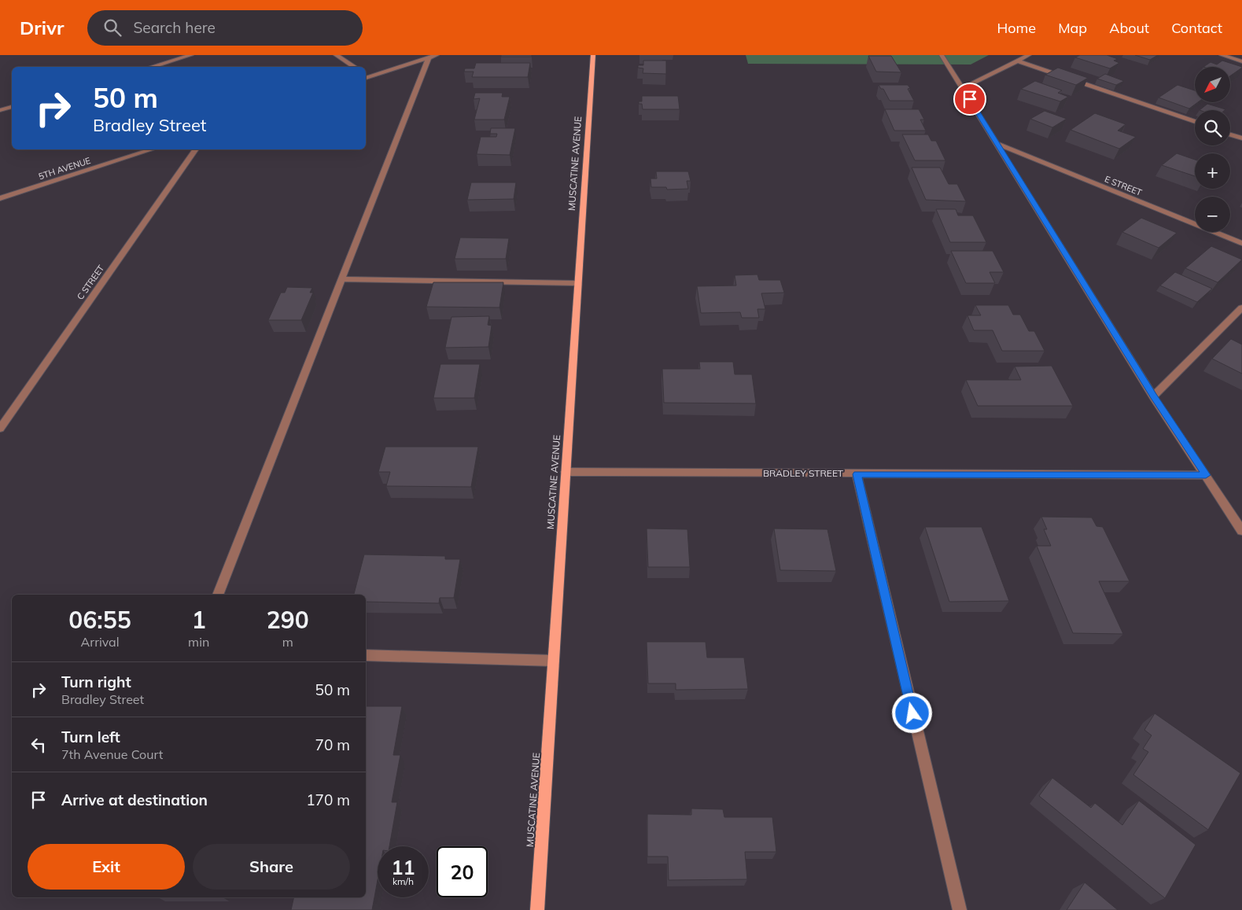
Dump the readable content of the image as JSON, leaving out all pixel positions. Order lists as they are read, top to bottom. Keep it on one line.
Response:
{"streets":{"main road":["MUSCATINE AVENUE"],"street":["5TH AVENUE","E STREET","C STREET","BRADLEY STREET"]},"crossings":[["MUSCATINE AVENUE","BRADLEY STREET"]],"north":"bottom left","page":{"header":"Drivr","search":"Search here","nav":["Home","Map","About","Contact"],"map_buttons":["+","−"],"turn":["50 m","Bradley Street"],"eta":["06:55","Arrival","1","min","290","m"],"list":[{"name":"Turn right","note":"Bradley Street","value":"50 m"},{"name":"Turn left","note":"7th Avenue Court","value":"70 m"},{"name":"Arrive at destination","value":"170 m"}],"buttons":["Exit","Share"],"speed":"11 km/h","limit":"20"}}
